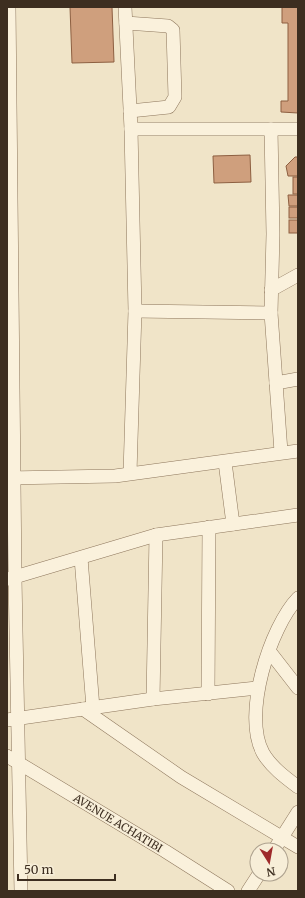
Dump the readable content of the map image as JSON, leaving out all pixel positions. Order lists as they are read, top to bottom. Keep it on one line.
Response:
{"streets":{"street":["AVENUE ACHATIBI"]},"scale_bar":"50 m","north":"bottom"}
